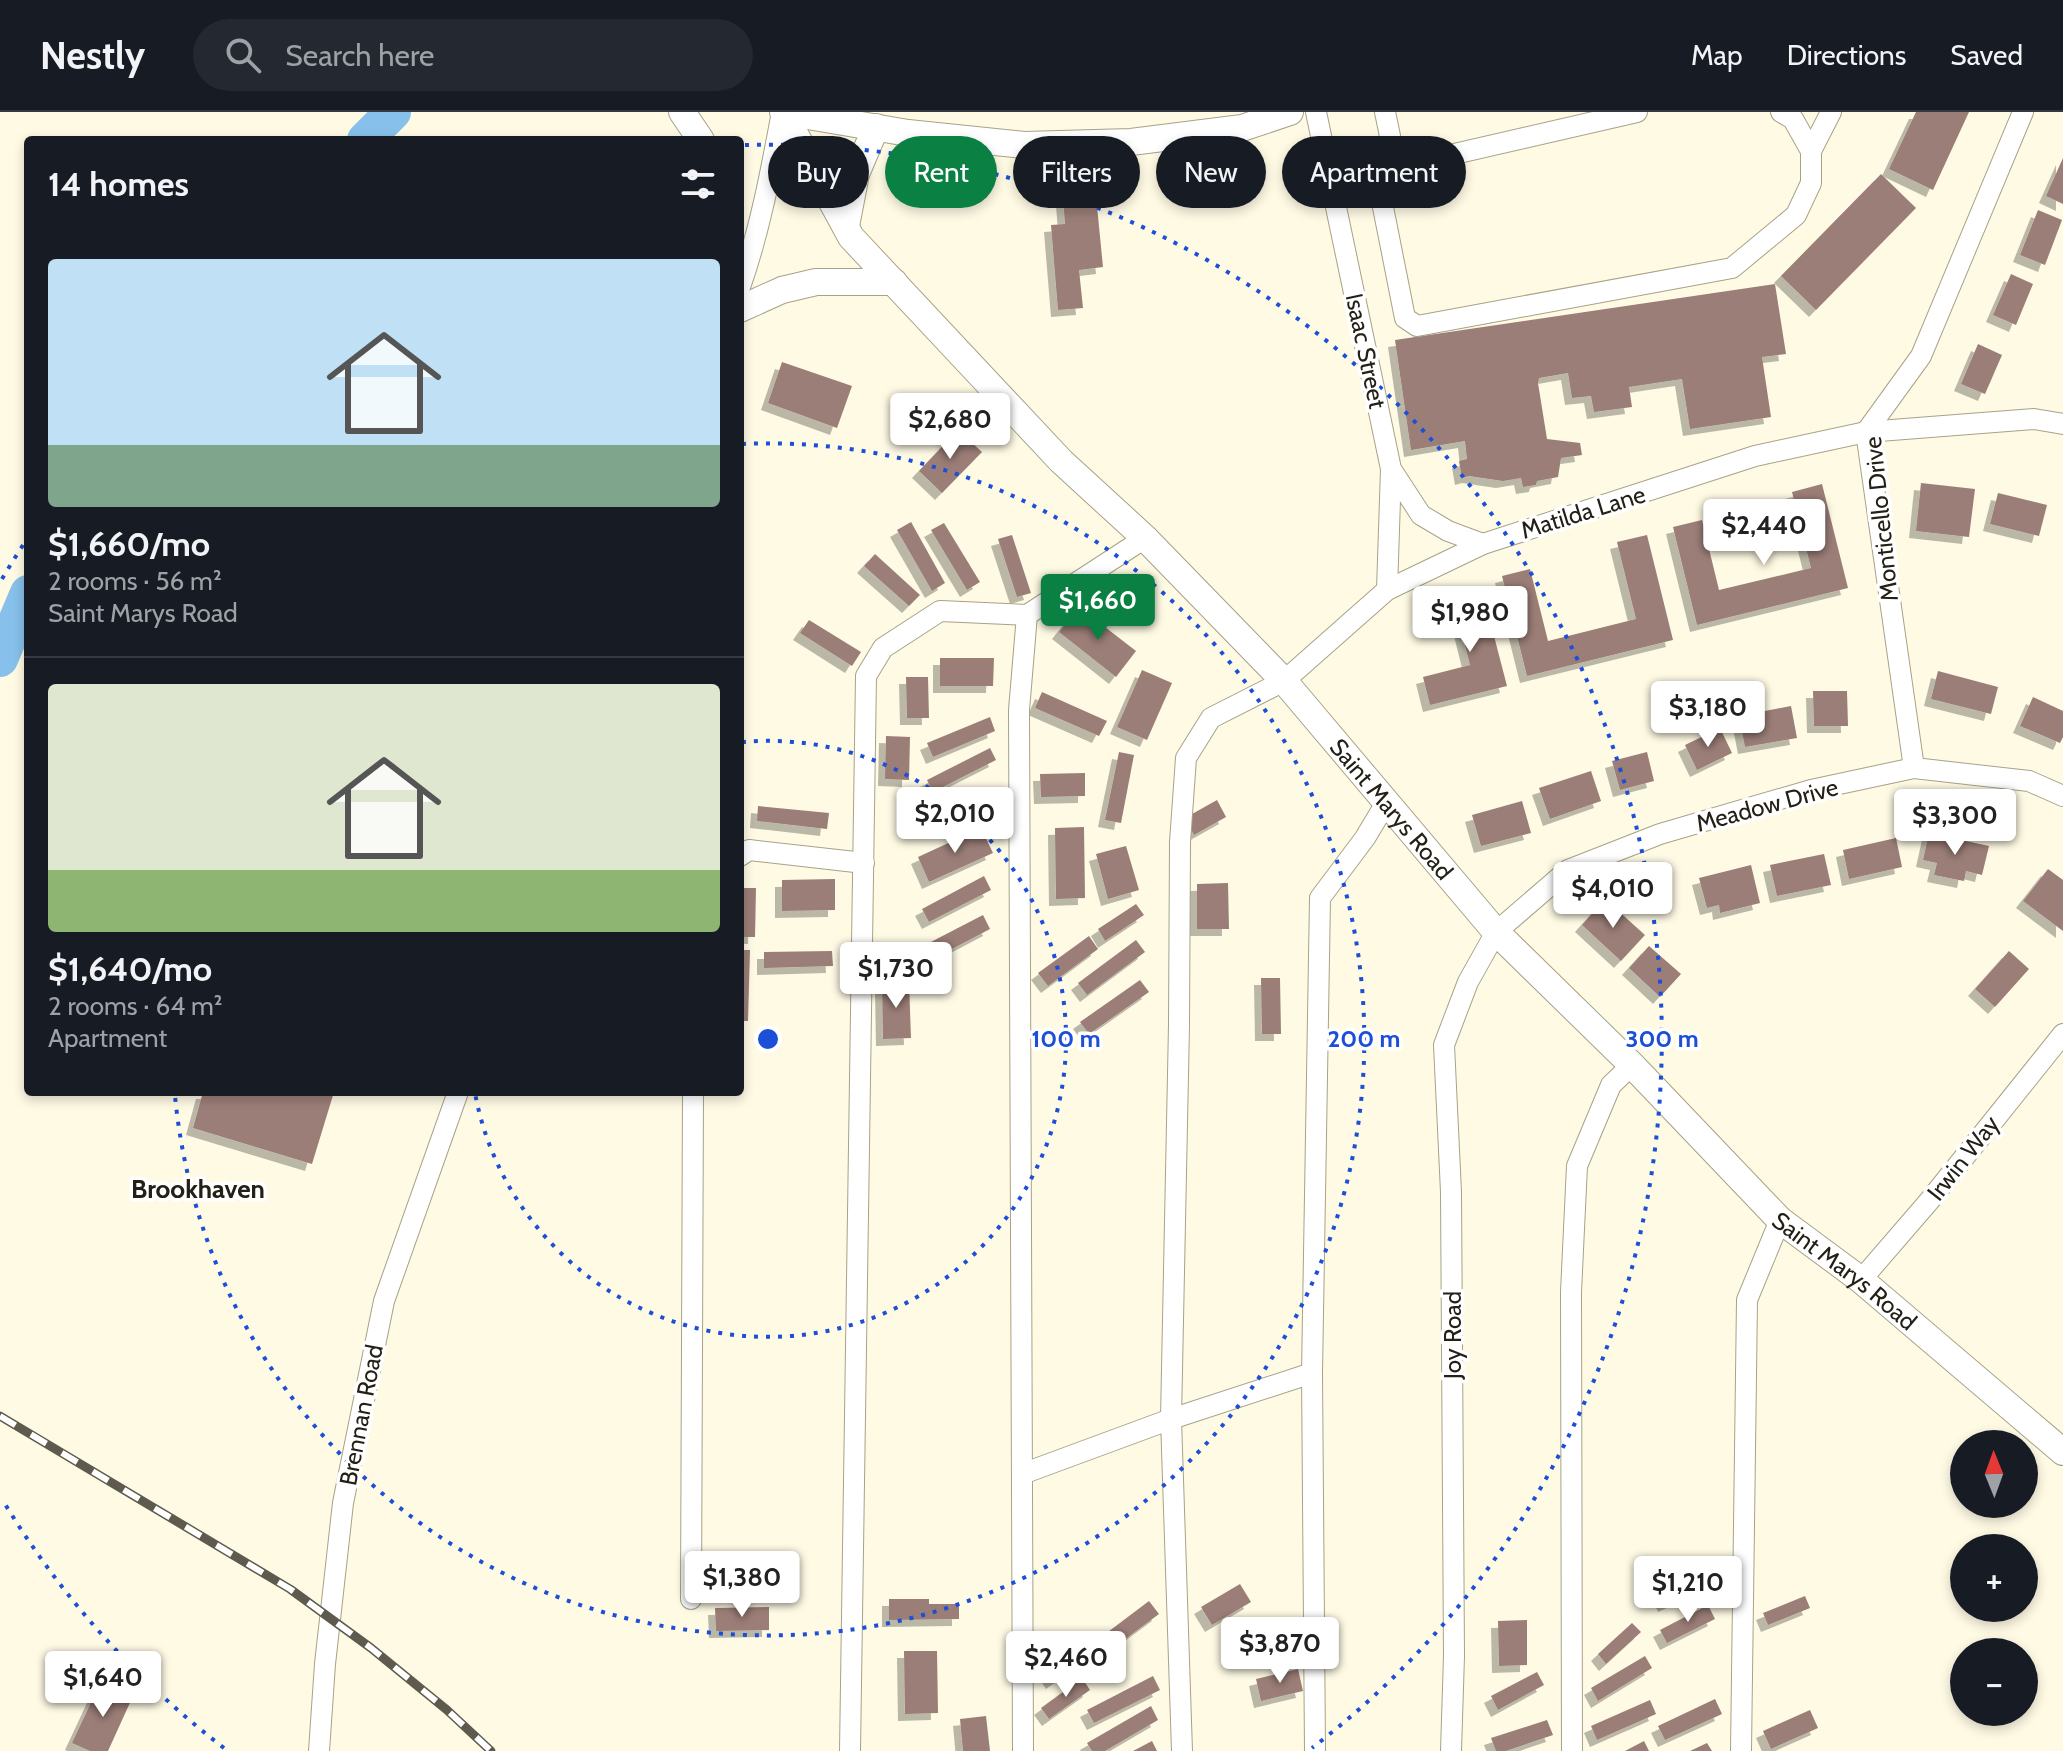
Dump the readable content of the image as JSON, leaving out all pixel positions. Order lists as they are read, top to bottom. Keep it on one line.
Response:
{"streets":{"main road":["Saint Marys Road"],"street":["Isaac Street","Matilda Lane","Monticello Drive","Meadow Drive","Irwin Way","Joy Road","Brennan Road"]},"crossings":[["Isaac Street","Matilda Lane"],["Matilda Lane","Monticello Drive"],["Matilda Lane","Saint Marys Road"],["Monticello Drive","Meadow Drive"],["Meadow Drive","Saint Marys Road"],["Meadow Drive","Joy Road"],["Saint Marys Road","Irwin Way"],["Saint Marys Road","Joy Road"]],"districts":["Brookhaven"],"north":"top","page":{"header":"Nestly","search":"Search here","nav":["Map","Directions","Saved"],"chip":["Buy","Rent","Filters","New","Apartment"],"heading":"14 homes","list":[{"name":"$1,660/mo","note":"2 rooms · 56 m² · Saint Marys Road"},{"name":"$1,640/mo","note":"2 rooms · 64 m² · Apartment"}],"price":["$2,680","$2,440","$1,660","$1,980","$3,180","$2,010","$3,300","$4,010","$1,730","$1,380","$1,210","$3,870","$2,460","$1,640"],"map_buttons":["+","−"]},"rings":["100 m","200 m","300 m"]}
